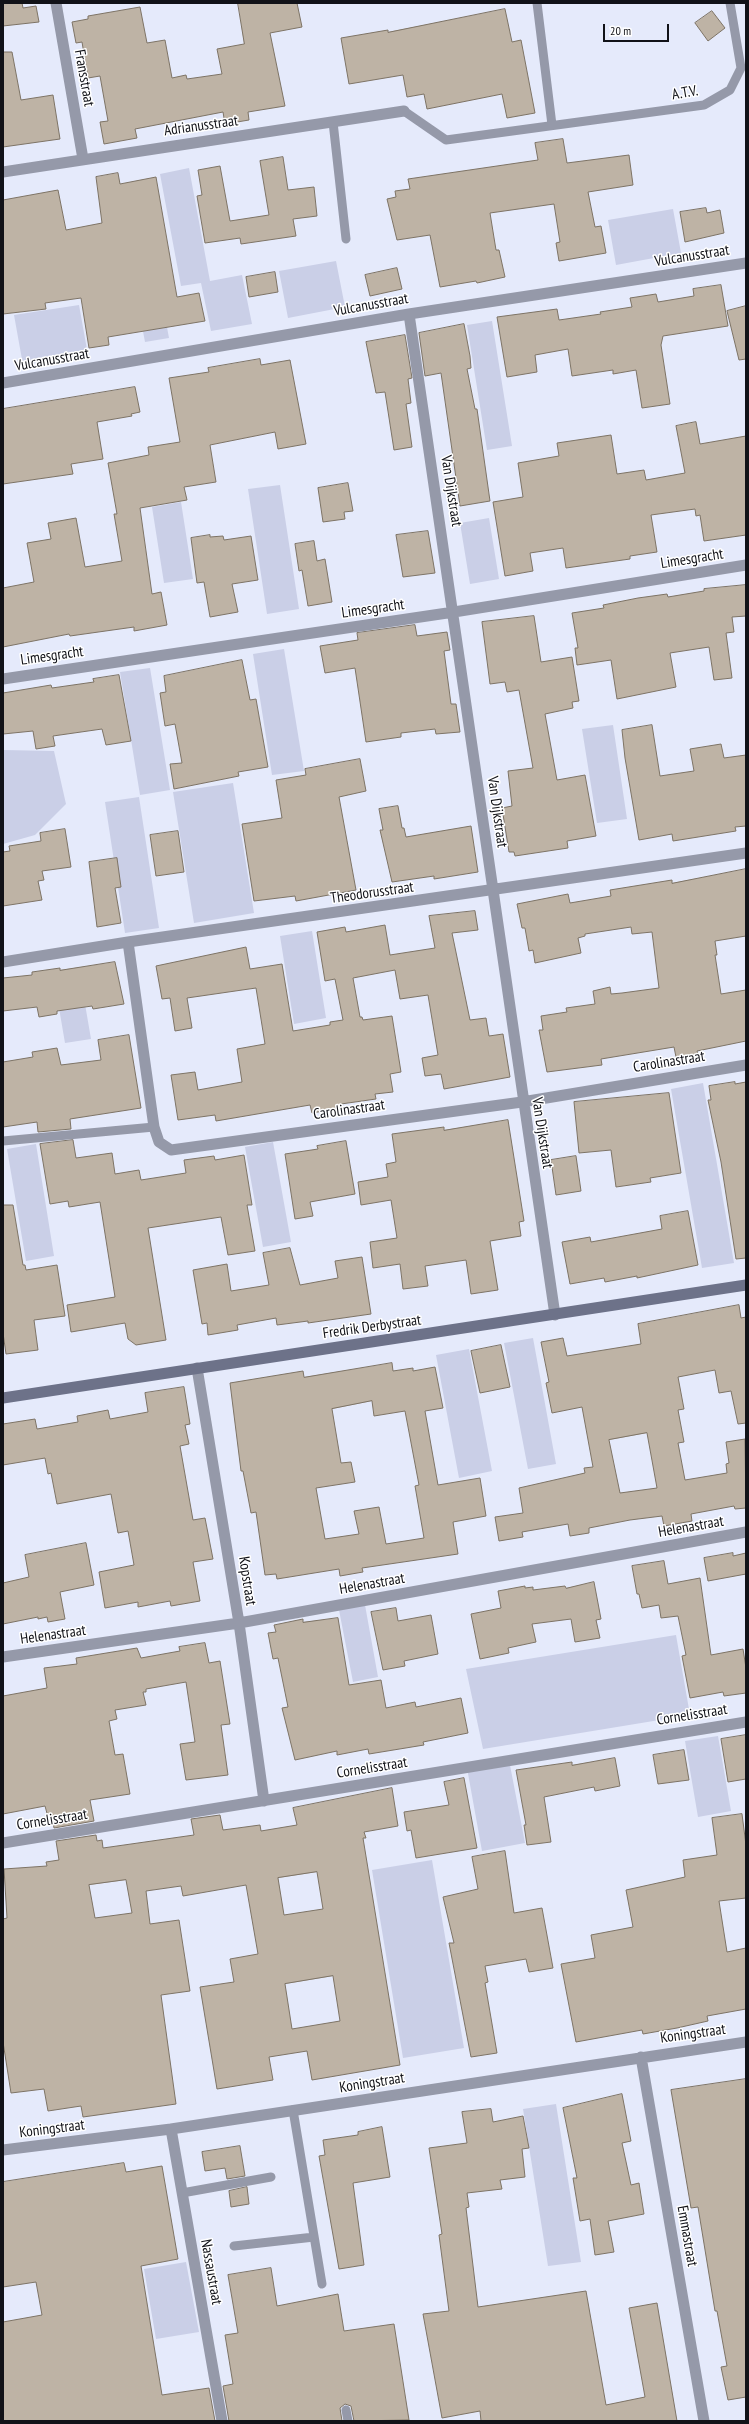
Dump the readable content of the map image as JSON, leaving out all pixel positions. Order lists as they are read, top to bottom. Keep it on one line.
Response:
{"streets":{"main road":["Fredrik Derbystraat"],"street":["Fransstraat","Adrianusstraat","Vulcanusstraat","Van Dijkstraat","Limesgracht","Theodorusstraat","Carolinastraat","Helenastraat","Kopstraat","Cornelisstraat","Koningstraat","Emmastraat","Nassaustraat"],"lane":["A.T.V."]},"crossings":[["Fransstraat","Adrianusstraat"],["A.T.V.","Adrianusstraat"],["Vulcanusstraat","Van Dijkstraat"],["Van Dijkstraat","Limesgracht"],["Van Dijkstraat","Theodorusstraat"],["Van Dijkstraat","Carolinastraat"],["Van Dijkstraat","Fredrik Derbystraat"],["Theodorusstraat","Carolinastraat"],["Fredrik Derbystraat","Kopstraat"],["Helenastraat","Kopstraat"],["Kopstraat","Cornelisstraat"],["Koningstraat","Emmastraat"],["Koningstraat","Nassaustraat"]],"scale_bar":"20 m"}
